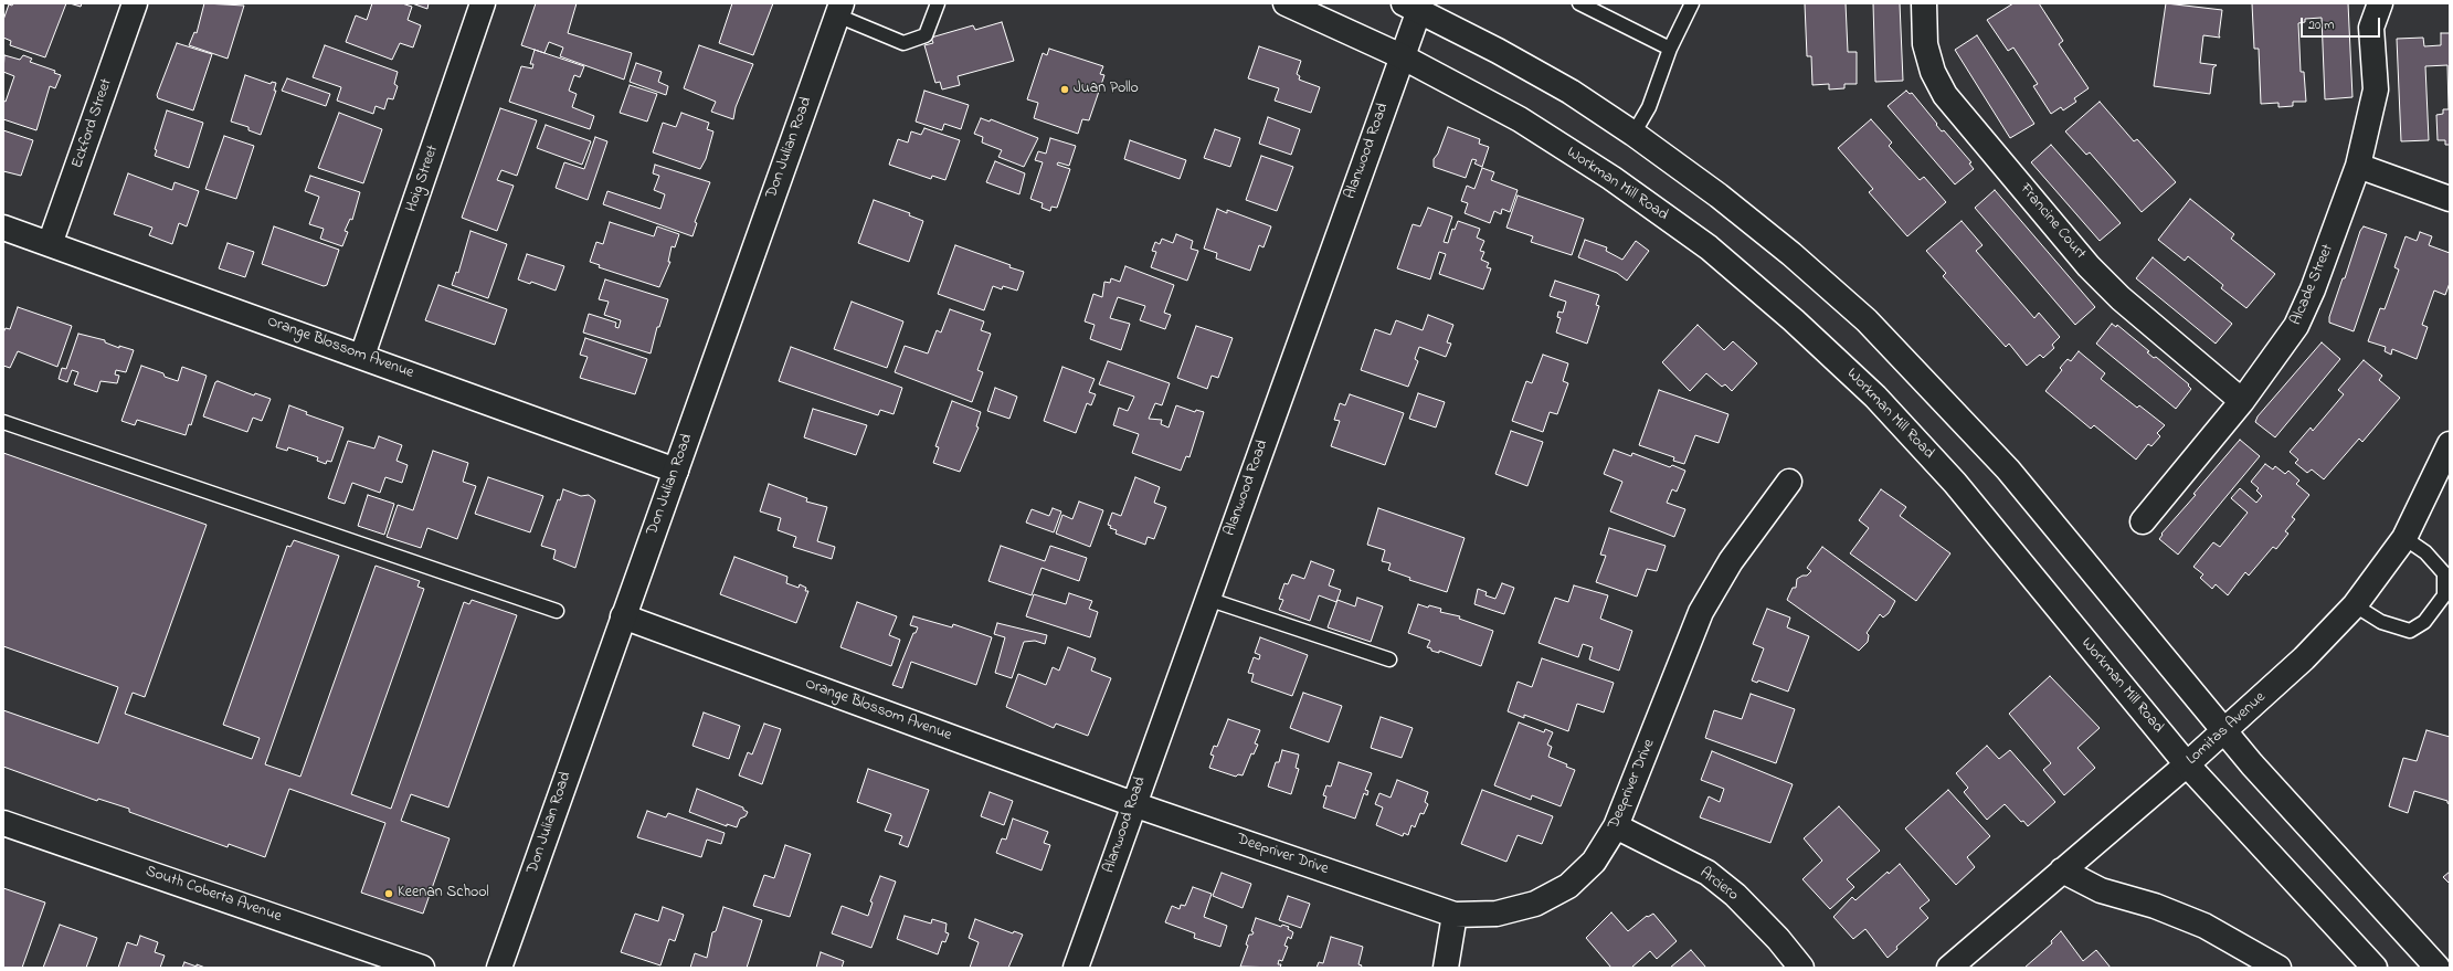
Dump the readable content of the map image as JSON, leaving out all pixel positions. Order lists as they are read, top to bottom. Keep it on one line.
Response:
{"streets":{"street":["Eckford Street","Don Julian Road","Alanwood Road","Hoig Street","Workman Mill Road","Francine Court","Alcade Street","Orange Blossom Avenue","Lomitas Avenue","Deepriver Drive","Arciero","South Coberta Avenue"]},"crossings":[["Eckford Street","Orange Blossom Avenue"],["Don Julian Road","Orange Blossom Avenue"],["Alanwood Road","Workman Mill Road"],["Alanwood Road","Orange Blossom Avenue"],["Alanwood Road","Deepriver Drive"],["Hoig Street","Orange Blossom Avenue"],["Workman Mill Road","Lomitas Avenue"],["Francine Court","Alcade Street"],["Orange Blossom Avenue","Deepriver Drive"],["Deepriver Drive","Arciero"]],"places":["Juan Pollo","Keenan School"],"scale_bar":"20 m"}
